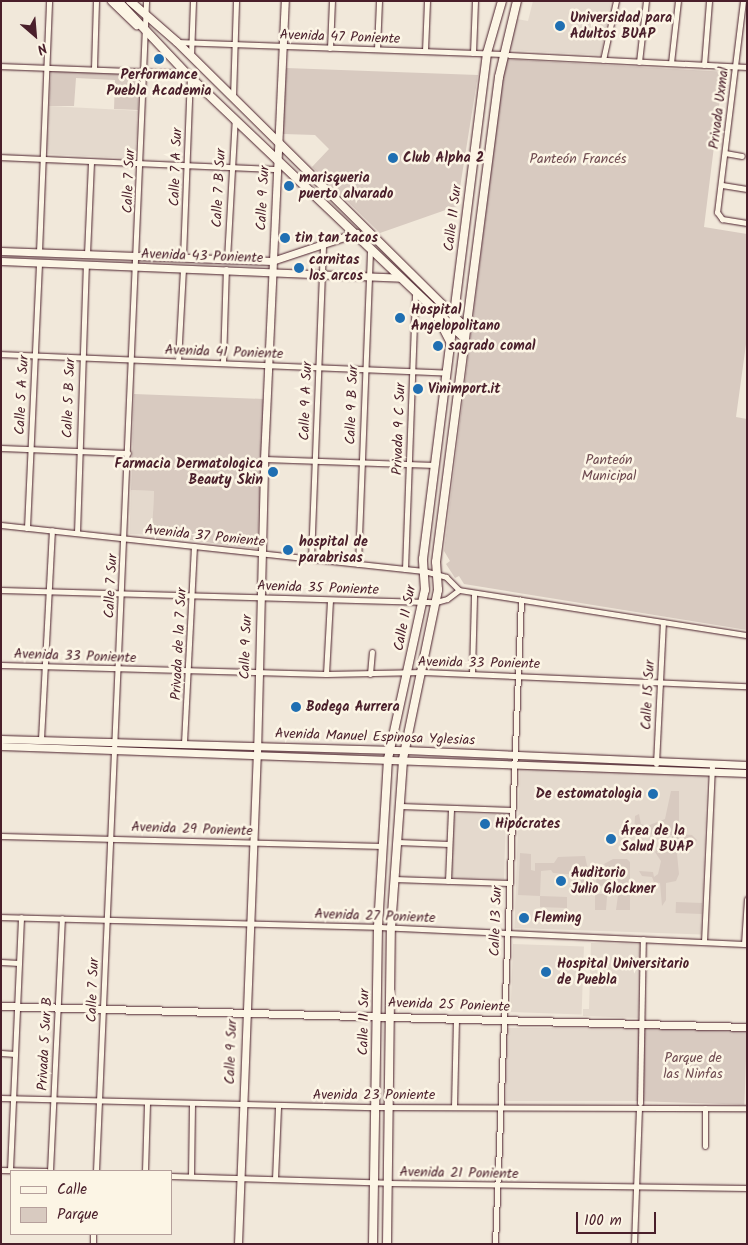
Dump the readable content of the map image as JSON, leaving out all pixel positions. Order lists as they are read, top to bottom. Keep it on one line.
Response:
{"streets":{"main road":["Calle 9 Sur","Calle 11 Sur","Avenida 43 Poniente","Avenida Manuel Espinosa Yglesias","Avenida 25 Poniente"],"street":["Avenida 47 Poniente","Privada Uxmal","Calle 7 A Sur","Calle 7 Sur","Calle 7 B Sur","Avenida 41 Poniente","Calle 5 A Sur","Calle 5 B Sur","Calle 9 A Sur","Calle 9 B Sur","Privada 9 C Sur","Avenida 37 Poniente","Avenida 35 Poniente","Privada de la 7 Sur","Avenida 33 Poniente","Calle 15 Sur","Avenida 29 Poniente","Avenida 27 Poniente","Calle 13 Sur","Privada 5 Sur B","Avenida 23 Poniente","Avenida 21 Poniente"]},"crossings":[["Avenida 47 Poniente","Privada Uxmal"],["Avenida 47 Poniente","Calle 9 Sur"],["Avenida 47 Poniente","Calle 11 Sur"],["Calle 7 A Sur","Avenida 43 Poniente"],["Calle 7 Sur","Avenida 43 Poniente"],["Calle 7 Sur","Avenida 41 Poniente"],["Calle 7 Sur","Avenida 37 Poniente"],["Calle 7 Sur","Avenida 35 Poniente"],["Calle 7 Sur","Avenida 33 Poniente"],["Calle 7 Sur","Avenida Manuel Espinosa Yglesias"],["Calle 7 Sur","Avenida 29 Poniente"],["Calle 7 Sur","Avenida 27 Poniente"],["Calle 7 Sur","Avenida 25 Poniente"],["Calle 7 Sur","Avenida 23 Poniente"],["Calle 7 B Sur","Avenida 43 Poniente"],["Calle 9 Sur","Avenida 43 Poniente"],["Calle 9 Sur","Avenida 41 Poniente"],["Calle 9 Sur","Avenida 37 Poniente"],["Calle 9 Sur","Avenida 35 Poniente"],["Calle 9 Sur","Avenida 33 Poniente"],["Calle 9 Sur","Avenida Manuel Espinosa Yglesias"],["Calle 9 Sur","Avenida 29 Poniente"],["Calle 9 Sur","Avenida 27 Poniente"],["Calle 9 Sur","Avenida 25 Poniente"],["Calle 9 Sur","Avenida 23 Poniente"],["Calle 9 Sur","Avenida 21 Poniente"],["Calle 11 Sur","Avenida 41 Poniente"],["Calle 11 Sur","Avenida 37 Poniente"],["Calle 11 Sur","Avenida 35 Poniente"],["Calle 11 Sur","Avenida 33 Poniente"],["Calle 11 Sur","Avenida Manuel Espinosa Yglesias"],["Calle 11 Sur","Avenida 29 Poniente"],["Calle 11 Sur","Avenida 27 Poniente"],["Calle 11 Sur","Avenida 25 Poniente"],["Calle 11 Sur","Avenida 23 Poniente"],["Calle 11 Sur","Avenida 21 Poniente"],["Avenida 43 Poniente","Calle 5 A Sur"],["Avenida 43 Poniente","Calle 5 B Sur"],["Avenida 43 Poniente","Calle 9 A Sur"],["Avenida 43 Poniente","Calle 9 B Sur"],["Avenida 41 Poniente","Calle 5 A Sur"],["Avenida 41 Poniente","Calle 5 B Sur"],["Avenida 41 Poniente","Calle 9 A Sur"],["Avenida 41 Poniente","Calle 9 B Sur"],["Avenida 41 Poniente","Privada 9 C Sur"],["Calle 5 A Sur","Avenida 37 Poniente"],["Calle 5 B Sur","Avenida 37 Poniente"],["Calle 9 A Sur","Avenida 37 Poniente"],["Calle 9 B Sur","Avenida 37 Poniente"],["Privada 9 C Sur","Avenida 37 Poniente"],["Avenida 37 Poniente","Avenida 35 Poniente"],["Avenida 37 Poniente","Privada de la 7 Sur"],["Avenida 35 Poniente","Privada de la 7 Sur"],["Privada de la 7 Sur","Avenida 33 Poniente"],["Privada de la 7 Sur","Avenida Manuel Espinosa Yglesias"],["Avenida 33 Poniente","Calle 15 Sur"],["Avenida 33 Poniente","Calle 13 Sur"],["Calle 15 Sur","Avenida Manuel Espinosa Yglesias"],["Avenida Manuel Espinosa Yglesias","Calle 13 Sur"],["Avenida 27 Poniente","Calle 13 Sur"],["Avenida 27 Poniente","Privada 5 Sur B"],["Calle 13 Sur","Avenida 25 Poniente"],["Calle 13 Sur","Avenida 23 Poniente"],["Calle 13 Sur","Avenida 21 Poniente"],["Avenida 25 Poniente","Privada 5 Sur B"],["Privada 5 Sur B","Avenida 23 Poniente"]],"parks":["Panteón Francés","Panteón Municipal","Parque de las Ninfas"],"places":["Universidad para Adultos BUAP","Performance Puebla Academia","Club Alpha 2","marisqueria puerto alvarado","tin tan tacos","carnitas los arcos","Hospital Angelopolitano","sagrado comal","Vinimport.it","Farmacia Dermatologica Beauty Skin","hospital de parabrisas","Bodega Aurrera","De estomatologia","Hipócrates","Área de la Salud BUAP","Auditorio Julio Glockner","Fleming","Hospital Universitario de Puebla"],"legend":["Calle","Parque"],"scale_bar":"100 m","north":"bottom right"}
